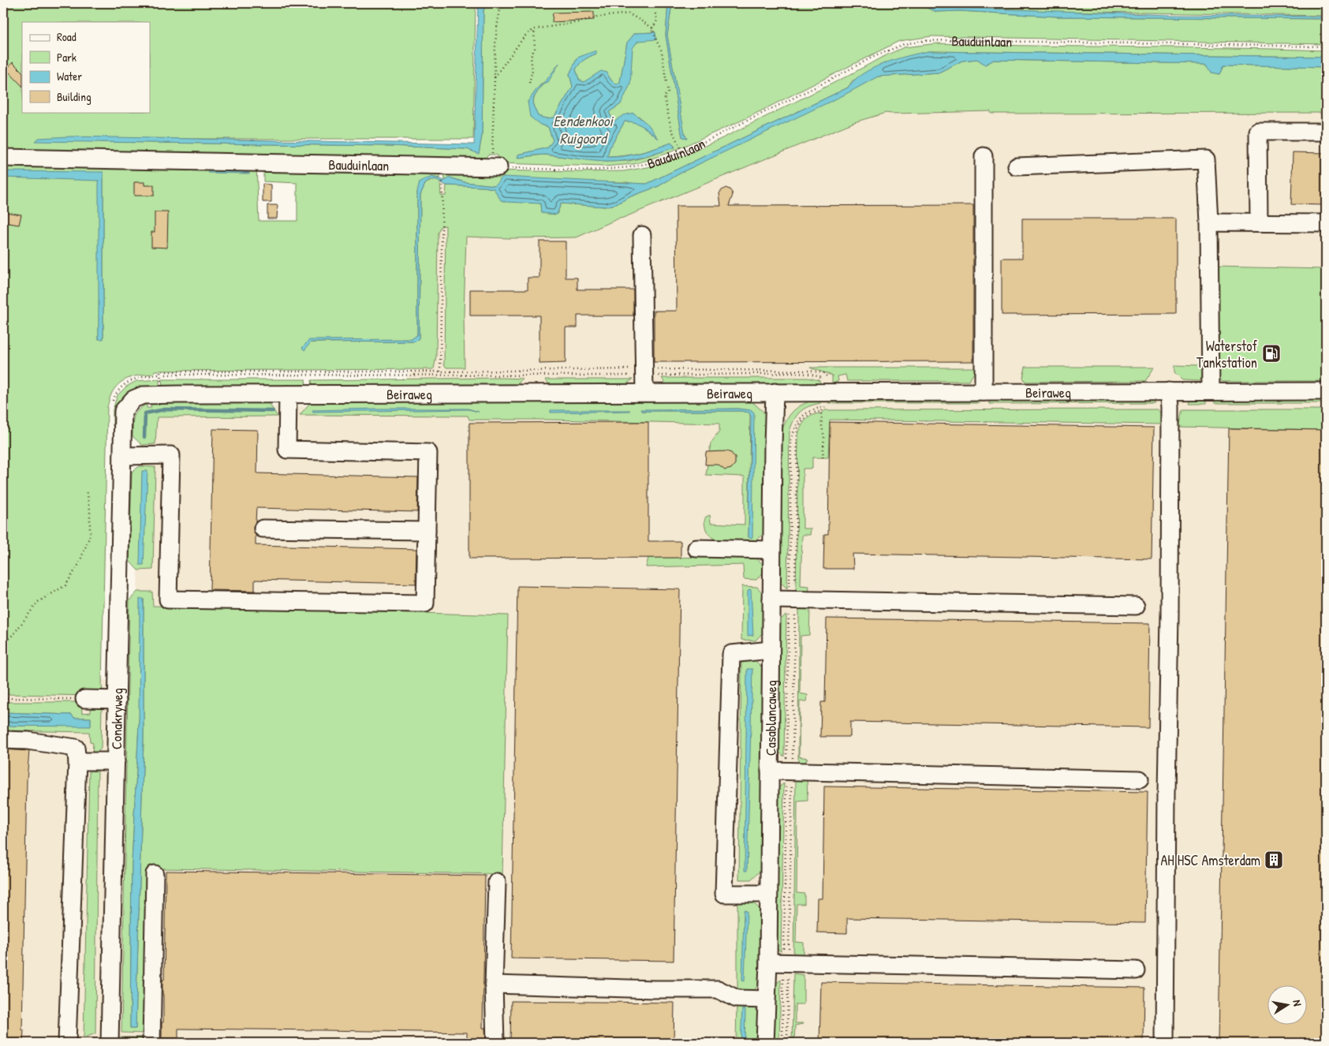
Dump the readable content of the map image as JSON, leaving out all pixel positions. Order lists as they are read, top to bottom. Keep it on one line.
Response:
{"streets":{"street":["Bauduinlaan","Beiraweg","Casablancaweg","Conakryweg"]},"crossings":[["Beiraweg","Casablancaweg"],["Beiraweg","Conakryweg"]],"water":["Eendenkooi Ruigoord"],"places":{"fuel station":["Waterstof Tankstation"],"building":["AH HSC Amsterdam"]},"legend":["Road","Park","Water","Building"],"north":"right"}
